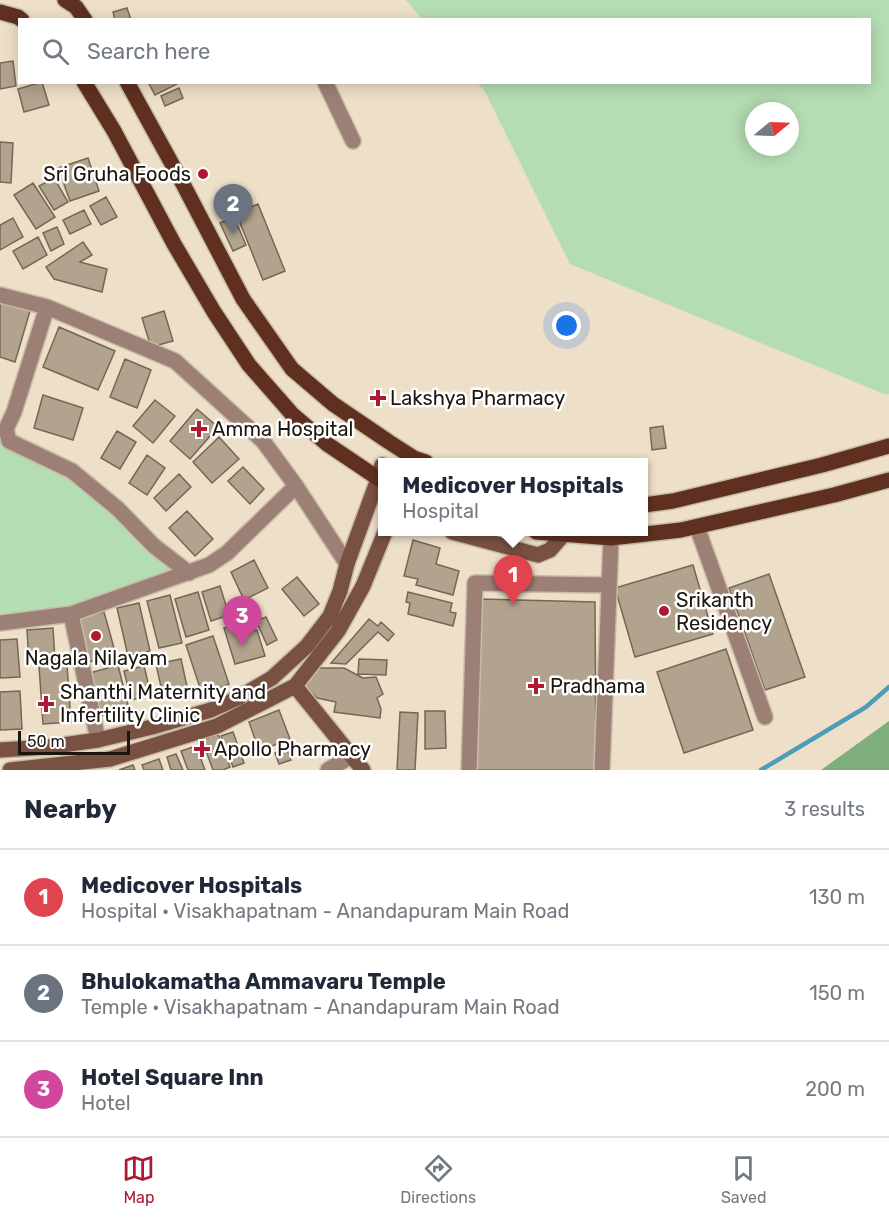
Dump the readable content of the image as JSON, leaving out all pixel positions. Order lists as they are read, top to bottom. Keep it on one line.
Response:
{"places":{"other":["Sri Gruha Foods","Srikanth Residency","Nagala Nilayam"],"health":["Lakshya Pharmacy","Amma Hospital","Pradhama","Shanthi Maternity and Infertility Clinic","Apollo Pharmacy"]},"scale_bar":"50 m","north":"right","page":{"search":"Search here","pins":["2","1","3"],"popup":["Medicover Hospitals","Hospital"],"scale":"50 m","heading":["Nearby","3 results"],"list":[{"mark":"1","name":"Medicover Hospitals","note":"Hospital · Visakhapatnam - Anandapuram Main Road","value":"130 m"},{"mark":"2","name":"Bhulokamatha Ammavaru Temple","note":"Temple · Visakhapatnam - Anandapuram Main Road","value":"150 m"},{"mark":"3","name":"Hotel Square Inn","note":"Hotel","value":"200 m"}],"nav":["Map","Directions","Saved"]}}
